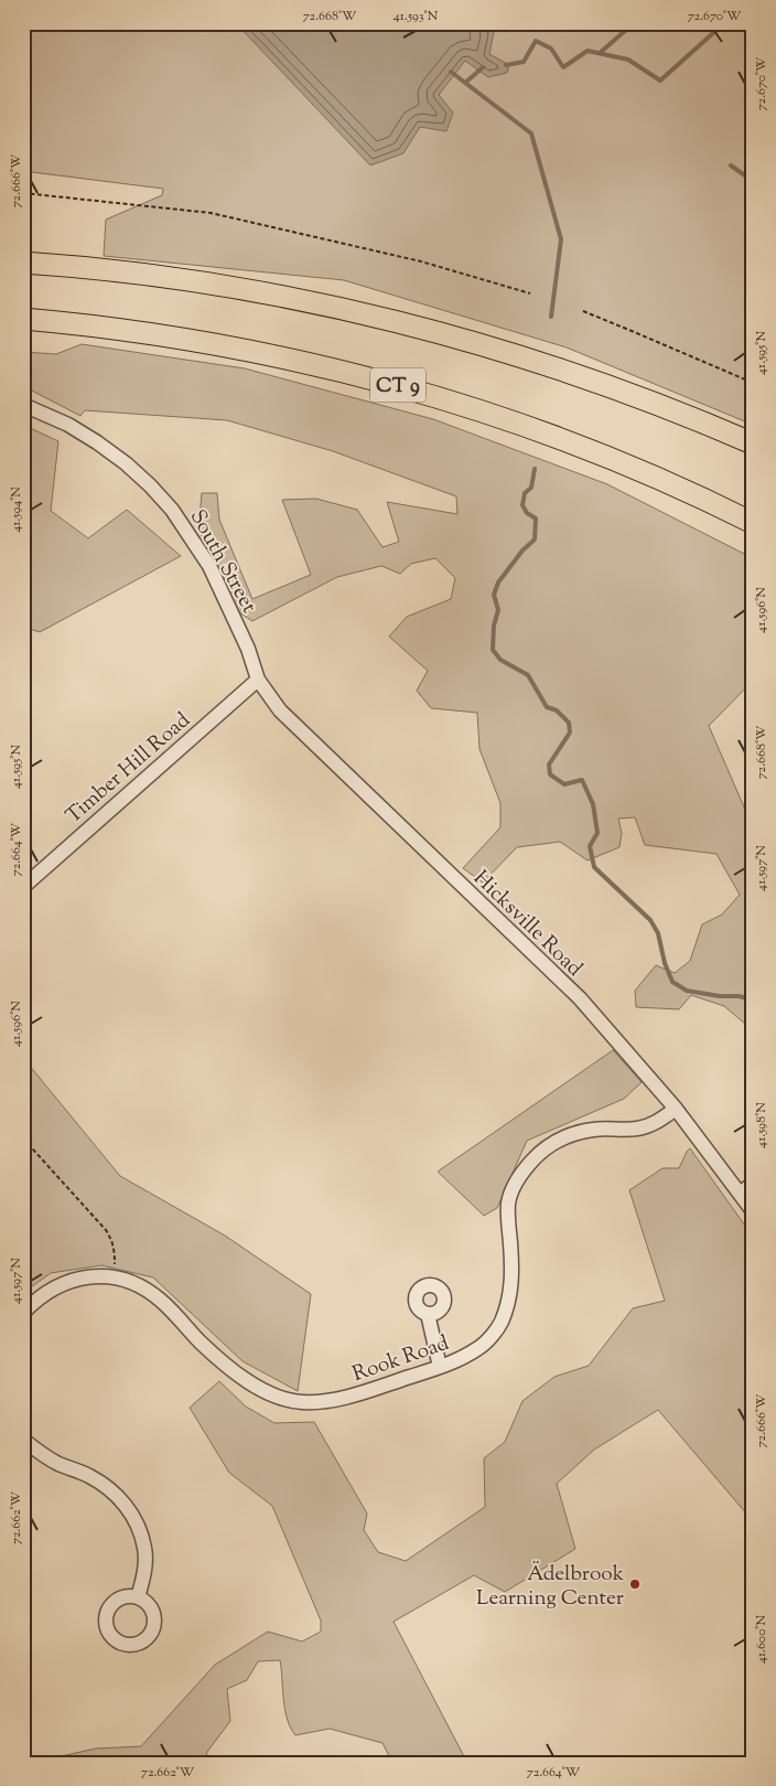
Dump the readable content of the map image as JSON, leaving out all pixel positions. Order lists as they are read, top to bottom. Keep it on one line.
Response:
{"streets":{"highway":["CT 9"],"street":["South Street","Timber Hill Road","Hicksville Road","Rook Road"]},"crossings":[["South Street","Timber Hill Road"],["South Street","Hicksville Road"],["Timber Hill Road","Hicksville Road"],["Hicksville Road","Rook Road"]],"places":["Ädelbrook Learning Center"],"coordinates":["72.668°W","41.593°N","72.670°W","72.666°W","41.595°N","41.594°N","41.596°N","72.664°W","41.597°N","41.598°N","72.662°W","41.600°N"]}
